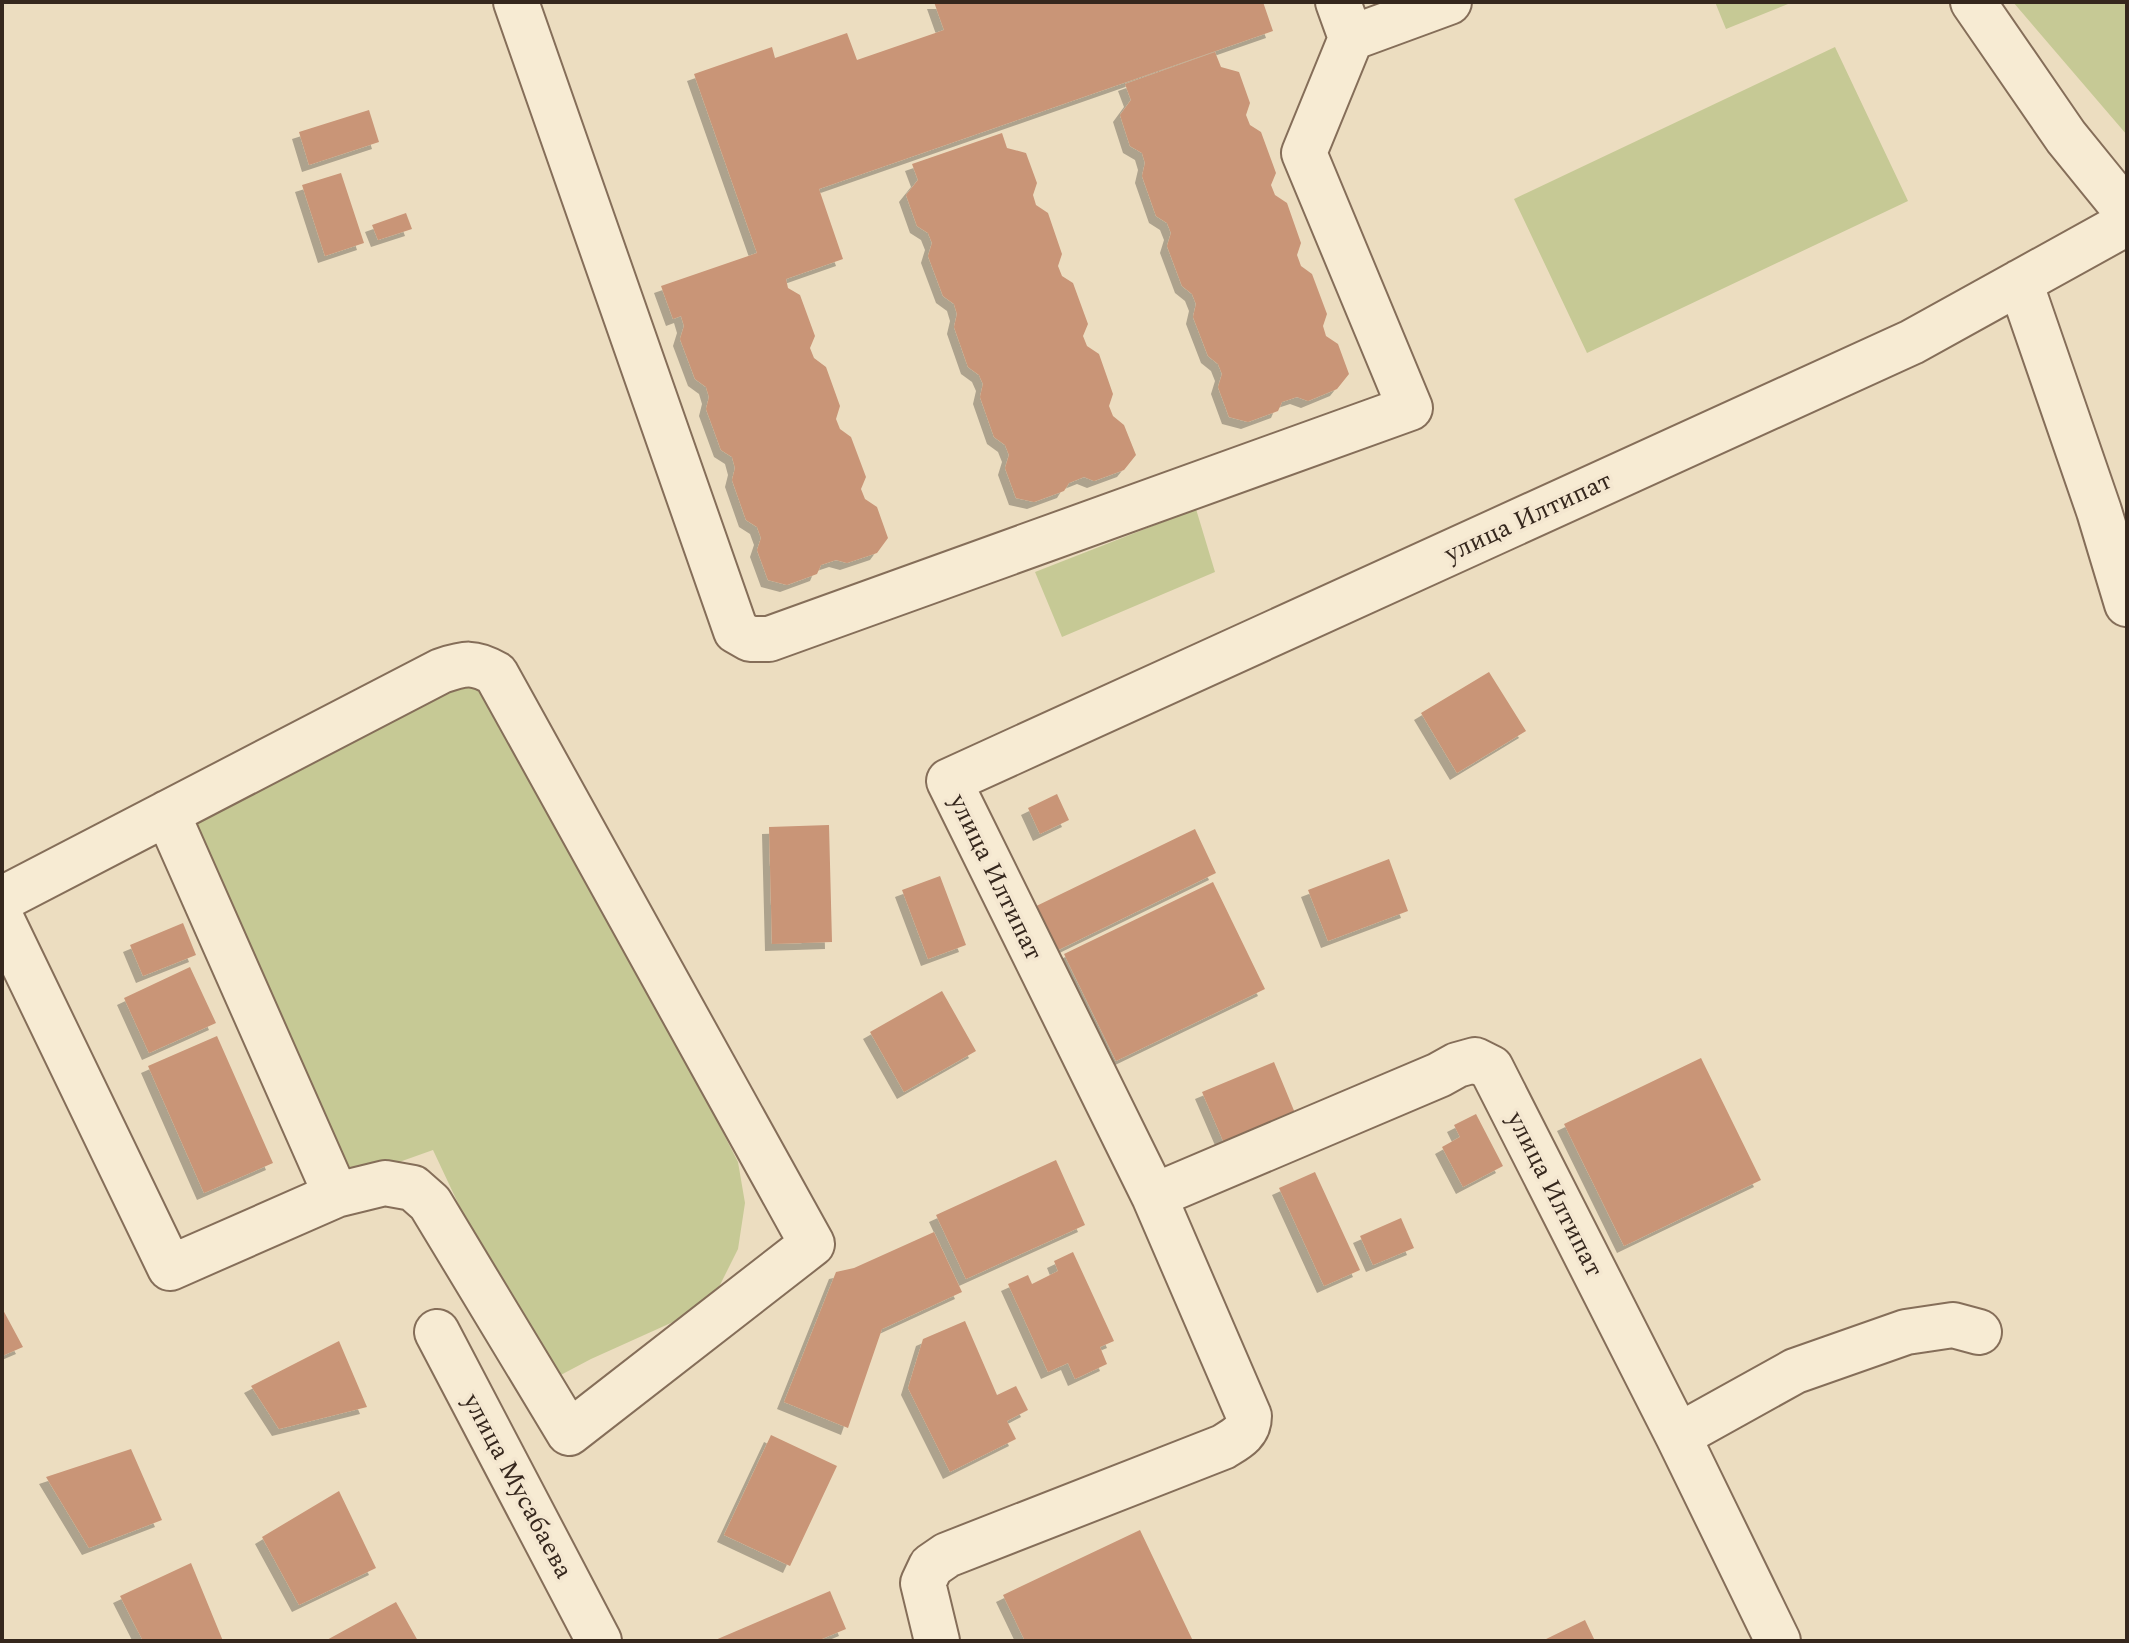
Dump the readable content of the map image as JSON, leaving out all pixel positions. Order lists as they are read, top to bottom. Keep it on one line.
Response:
{"streets":{"street":["улица Илтипат","улица Мусабаева"]}}
